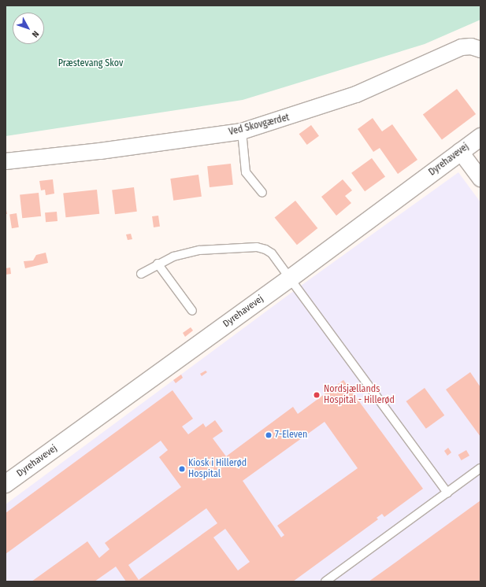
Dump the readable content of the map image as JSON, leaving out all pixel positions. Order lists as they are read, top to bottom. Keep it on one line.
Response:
{"streets":{"street":["Ved Skovgærdet","Dyrehavevej"]},"parks":["Præstevang Skov"],"places":["Nordsjællands Hospital - Hillerød","7-Eleven","Kiosk i Hillerød Hospital"],"north":"bottom right"}
